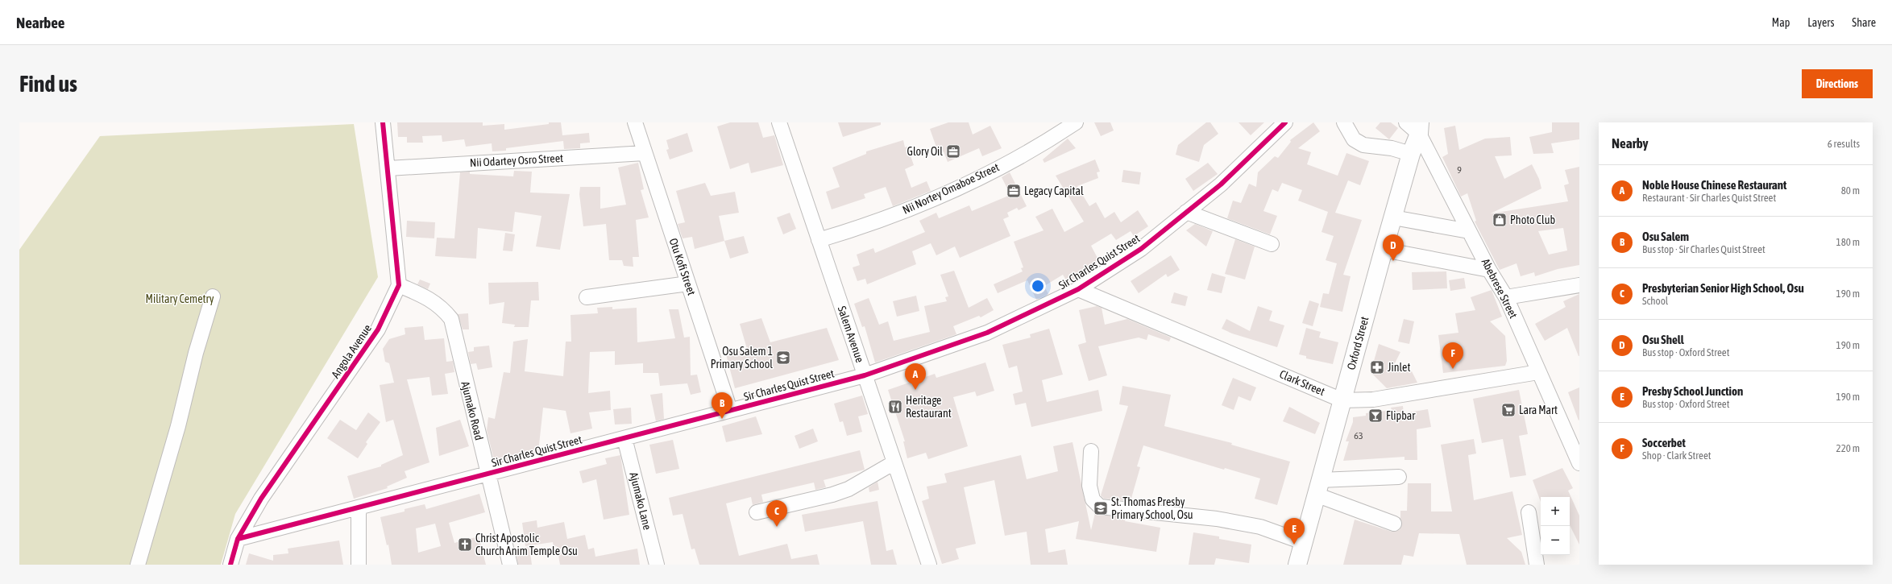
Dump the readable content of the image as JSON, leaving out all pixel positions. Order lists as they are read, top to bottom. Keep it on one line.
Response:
{"streets":{"main road":["Oxford Street"],"street":["Nii Odartey Osro Street","Nii Nortey Omaboe Street","Sir Charles Quist Street","Otu Kofi Street","Abebrese Street","Salem Avenue","Angola Avenue","Clark Street","Ajumako Road","Ajumako Lane"]},"crossings":[["Nii Odartey Osro Street","Otu Kofi Street"],["Nii Odartey Osro Street","Angola Avenue"],["Nii Nortey Omaboe Street","Salem Avenue"],["Sir Charles Quist Street","Otu Kofi Street"],["Sir Charles Quist Street","Salem Avenue"],["Sir Charles Quist Street","Angola Avenue"],["Sir Charles Quist Street","Clark Street"],["Sir Charles Quist Street","Ajumako Road"],["Sir Charles Quist Street","Ajumako Lane"],["Abebrese Street","Oxford Street"],["Abebrese Street","Clark Street"],["Oxford Street","Clark Street"],["Angola Avenue","Ajumako Road"]],"parks":["Military Cemetry"],"places":{"office":["Glory Oil","Legacy Capital"],"shop":["Photo Club"],"school or university":["Osu Salem 1 Primary School","St. Thomas Presby Primary School, Osu"],"pharmacy":["Jinlet"],"restaurant":["Heritage Restaurant"],"supermarket":["Lara Mart"],"bar":["Flipbar"],"church":["Christ Apostolic Church Anim Temple Osu"]},"house_numbers":["9","63"],"page":{"header":"Nearbee","nav":["Map","Layers","Share"],"buttons":"Directions","title":"Find us","heading":["Nearby","6 results"],"list":[{"mark":"A","name":"Noble House Chinese Restaurant","note":"Restaurant · Sir Charles Quist Street","value":"80 m"},{"mark":"B","name":"Osu Salem","note":"Bus stop · Sir Charles Quist Street","value":"180 m"},{"mark":"C","name":"Presbyterian Senior High School, Osu","note":"School","value":"190 m"},{"mark":"D","name":"Osu Shell","note":"Bus stop · Oxford Street","value":"190 m"},{"mark":"E","name":"Presby School Junction","note":"Bus stop · Oxford Street","value":"190 m"},{"mark":"F","name":"Soccerbet","note":"Shop · Clark Street","value":"220 m"}],"pins":["D","F","A","B","C","E"],"map_buttons":["+","−"]}}
